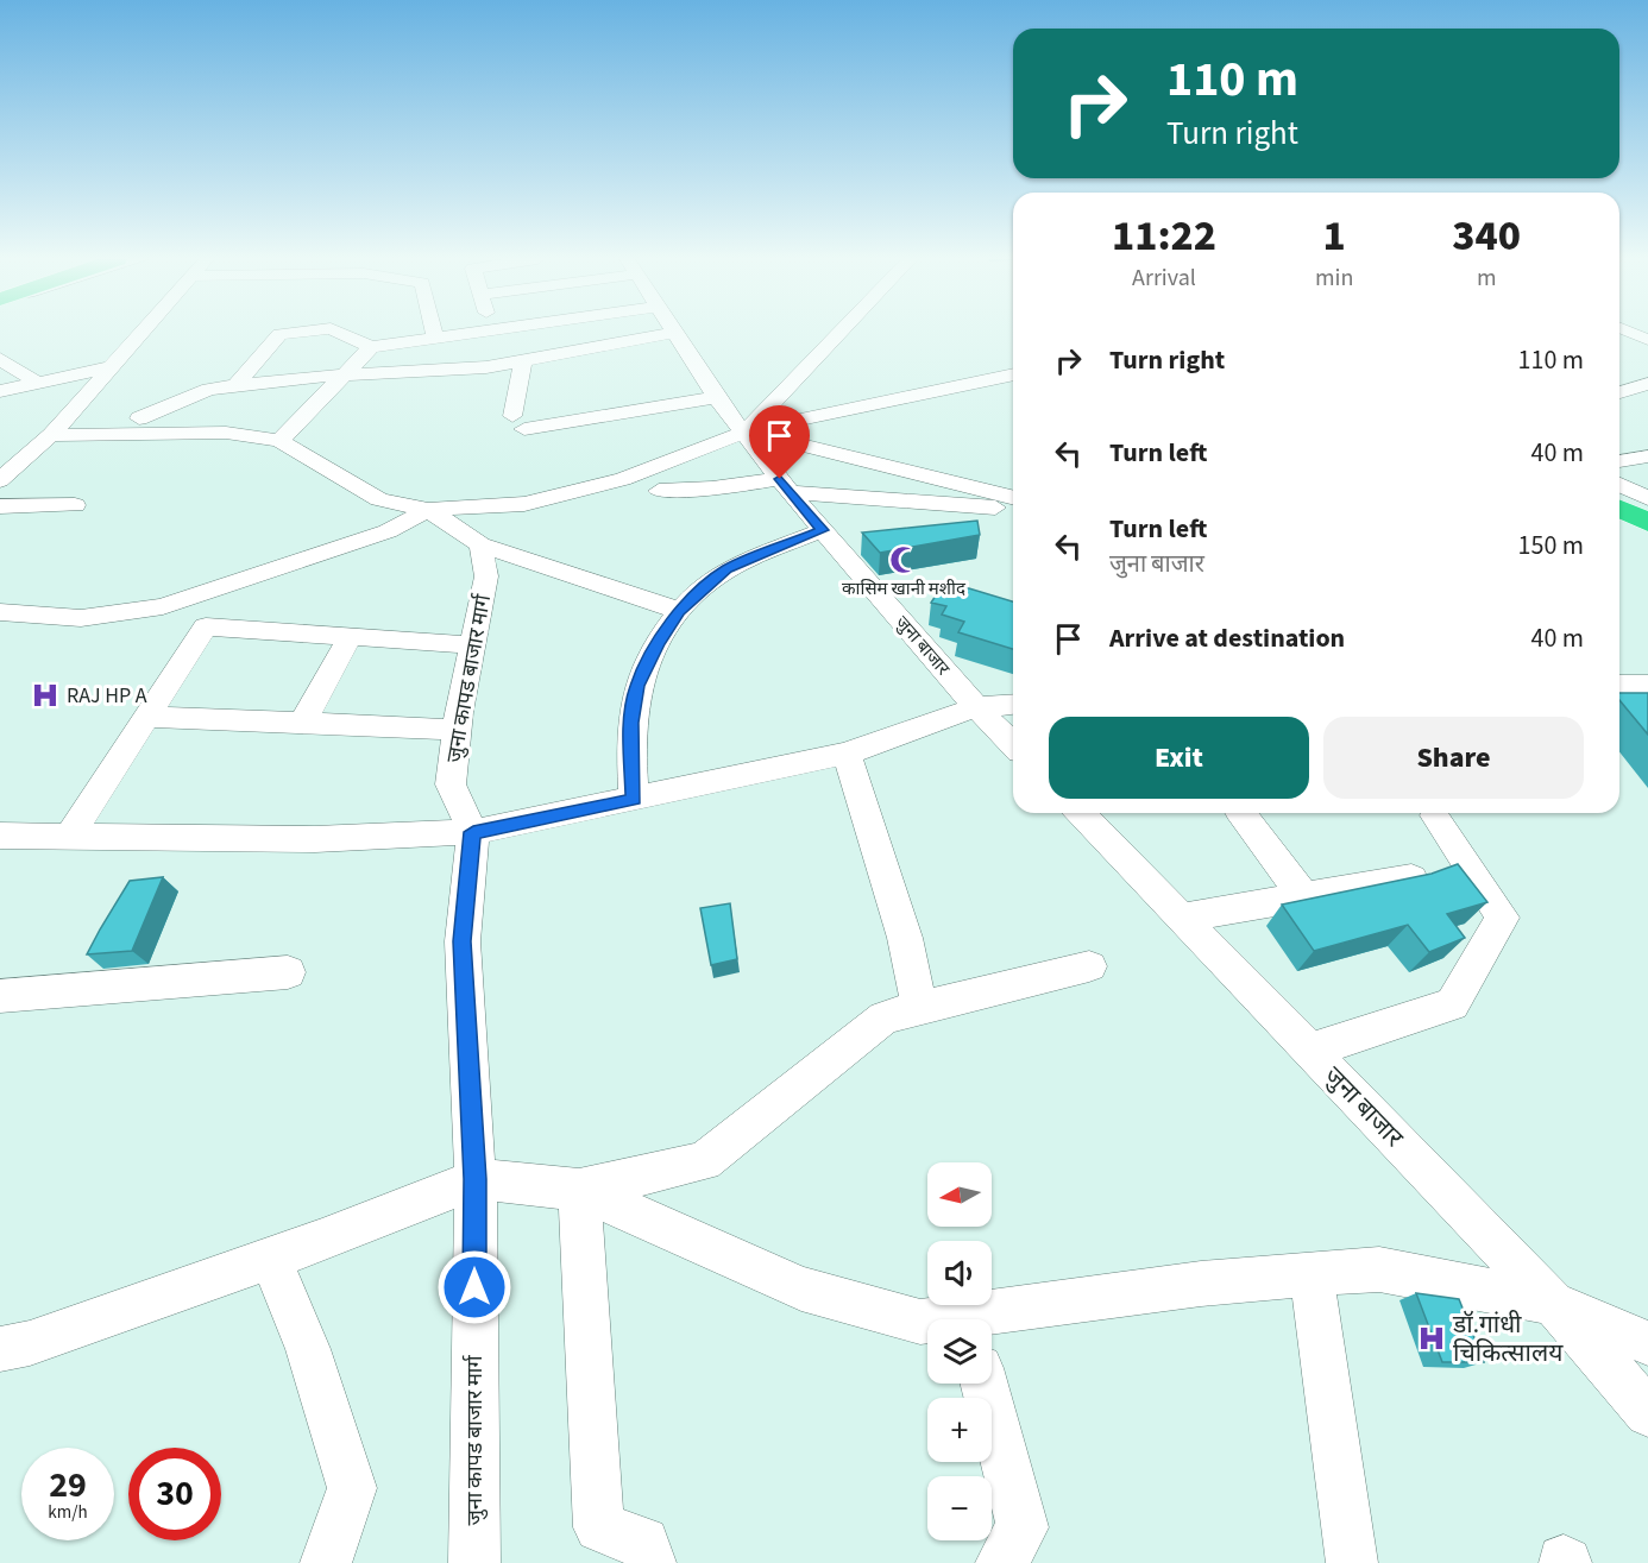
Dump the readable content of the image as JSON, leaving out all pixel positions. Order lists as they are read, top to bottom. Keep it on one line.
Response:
{"streets":{"street":["जुना बाजार","जुना कापड बाजार मार्ग"]},"places":{"mosque":["कासिम खानी मशीद"],"hospital":["RAJ HP A","डॉ.गांधी चिकित्सालय"]},"north":"left","page":{"turn":["110 m","Turn right"],"eta":["11:22","Arrival","1","min","340","m"],"list":[{"name":"Turn right","value":"110 m"},{"name":"Turn left","value":"40 m"},{"name":"Turn left","note":"जुना बाजार","value":"150 m"},{"name":"Arrive at destination","value":"40 m"}],"buttons":["Exit","Share"],"map_buttons":["+","−"],"speed":"29 km/h","limit":"30"}}
